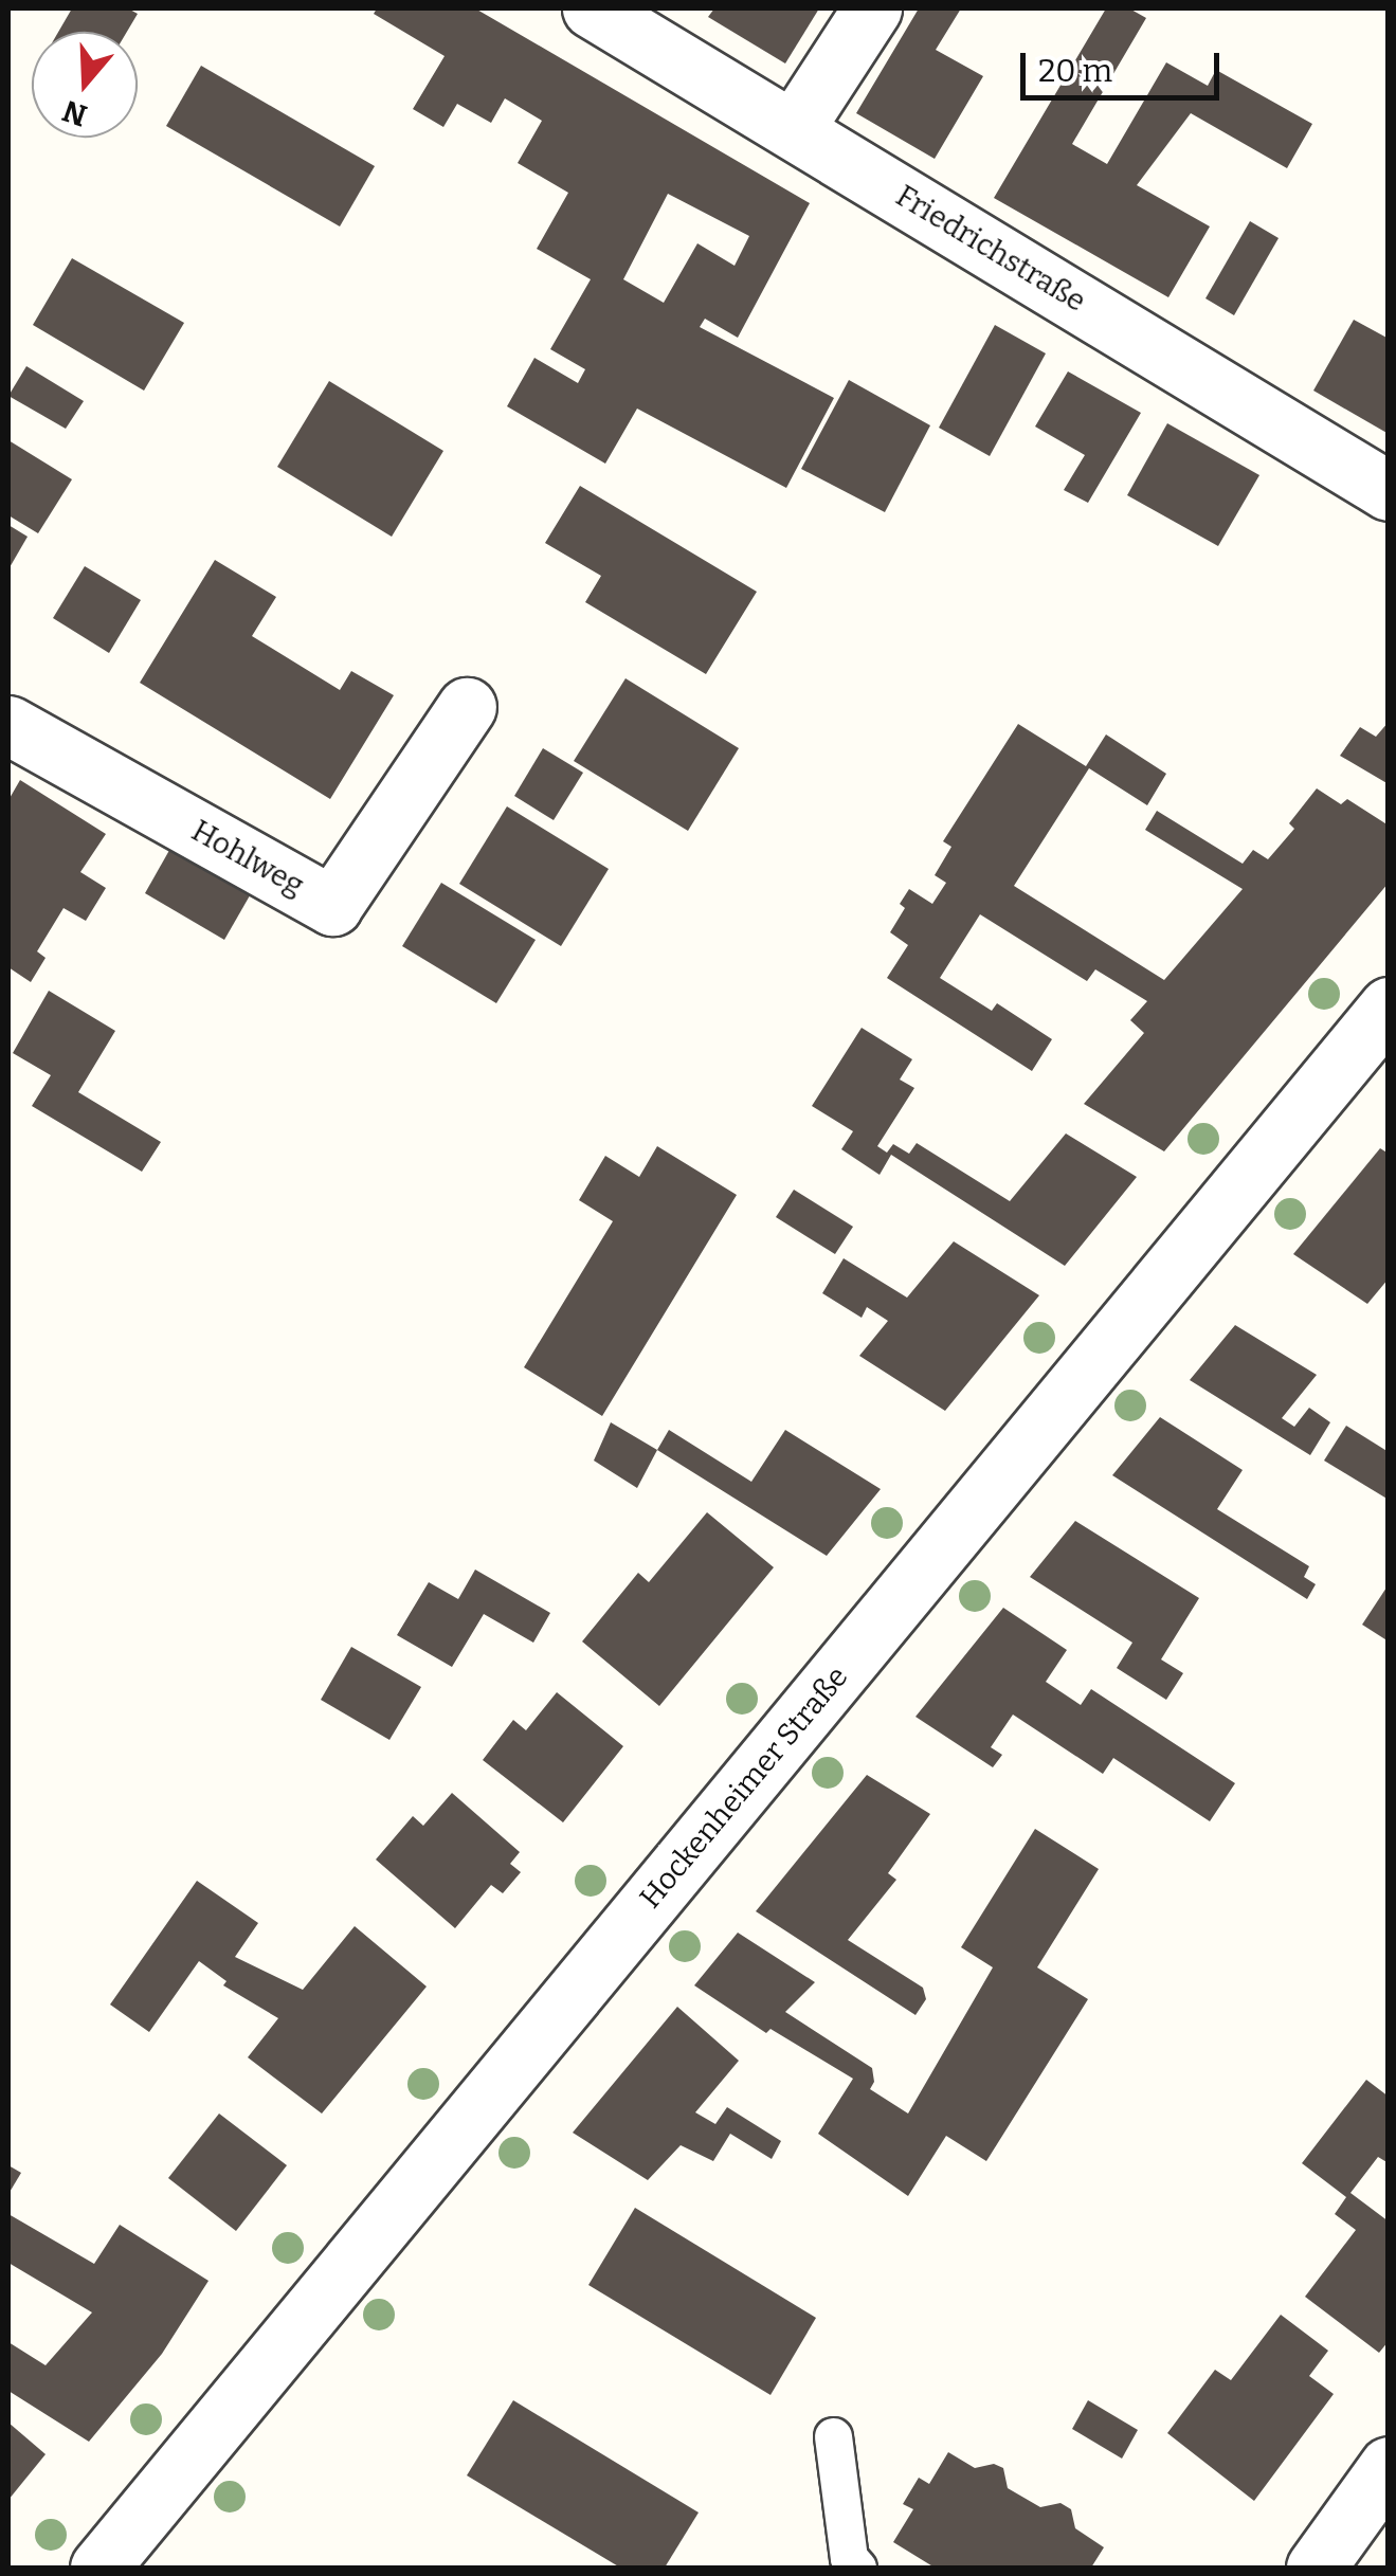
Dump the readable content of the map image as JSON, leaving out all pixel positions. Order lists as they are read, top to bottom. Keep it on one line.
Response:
{"streets":{"street":["Friedrichstraße","Hohlweg","Hockenheimer Straße"]},"scale_bar":"20 m","north":"bottom"}
